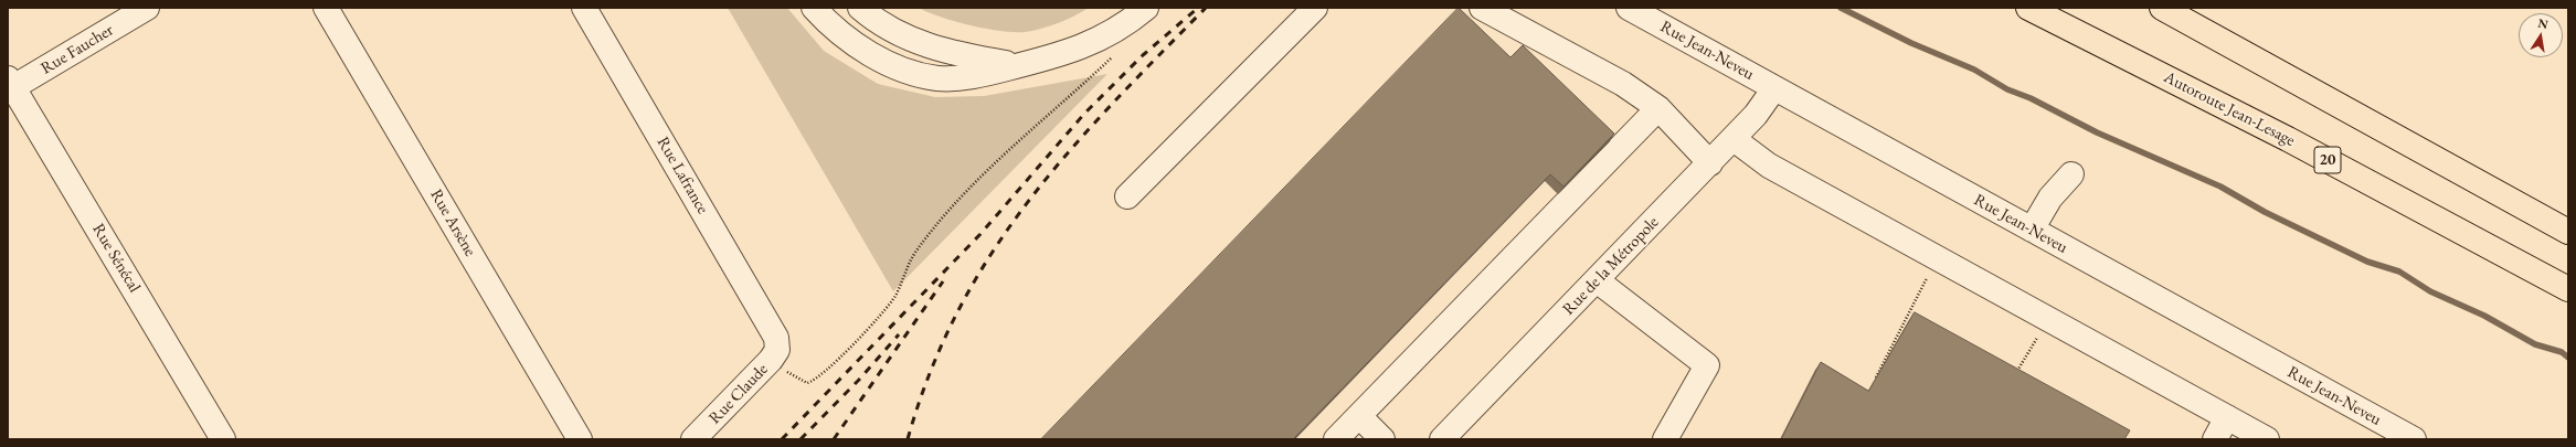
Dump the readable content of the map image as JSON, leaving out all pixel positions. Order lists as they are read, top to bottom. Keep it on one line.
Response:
{"streets":{"highway":["Autoroute Jean-Lesage","20"],"street":["Rue Faucher","Rue Jean-Neveu","Rue Lafrance","Rue Arsène","Rue Sénécal","Rue de la Métropole","Rue Claude"]},"crossings":[["Rue Faucher","Rue Sénécal"],["Rue Jean-Neveu","Rue de la Métropole"],["Rue Lafrance","Rue Claude"]],"north":"top"}
